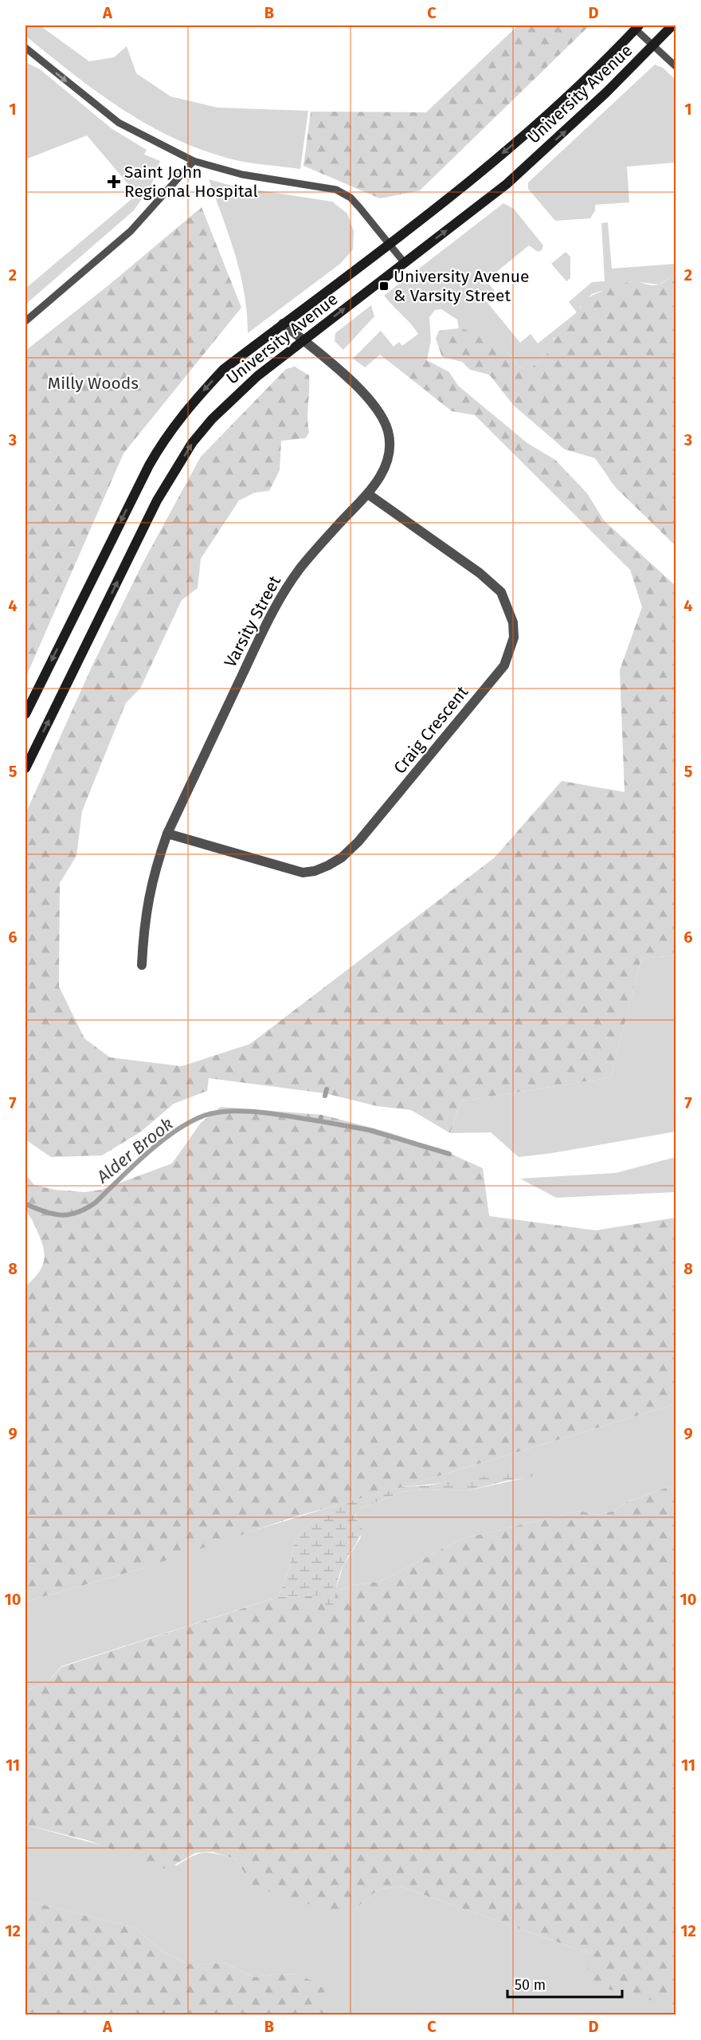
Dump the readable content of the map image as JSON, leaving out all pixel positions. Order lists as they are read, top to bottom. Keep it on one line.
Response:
{"streets":{"main road":["University Avenue"],"street":["Varsity Street","Craig Crescent"]},"crossings":[["University Avenue","Varsity Street"],["Varsity Street","Craig Crescent"]],"water":["Alder Brook"],"parks":["Milly Woods"],"places":{"health":["Saint John Regional Hospital"],"transit":["University Avenue & Varsity Street"]},"scale_bar":"50 m","grid":{"columns":["A","B","C","D"],"rows":["1","2","3","4","5","6","7","8","9","10","11","12"]}}
